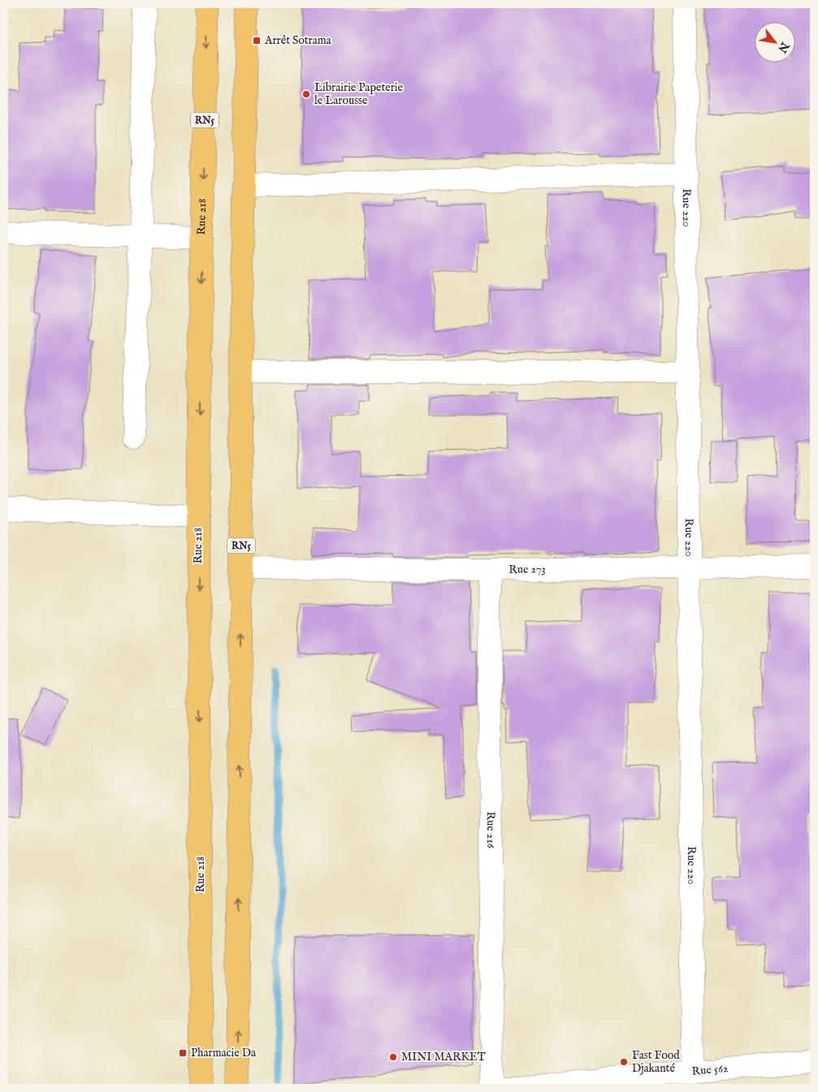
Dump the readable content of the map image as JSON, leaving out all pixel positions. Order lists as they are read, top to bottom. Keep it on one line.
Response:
{"streets":{"highway":["RN5","Rue 218"],"street":["Rue 220","Rue 273","Rue 216","Rue 562"]},"crossings":[["RN5","Rue 273"],["Rue 220","Rue 273"],["Rue 220","Rue 562"],["Rue 273","Rue 216"]],"places":{"transit":["Arrêt Sotrama","Pharmacie Da"],"other":["Librairie Papeterie le Larousse","MINI MARKET","Fast Food Djakanté"]},"north":"bottom right"}
